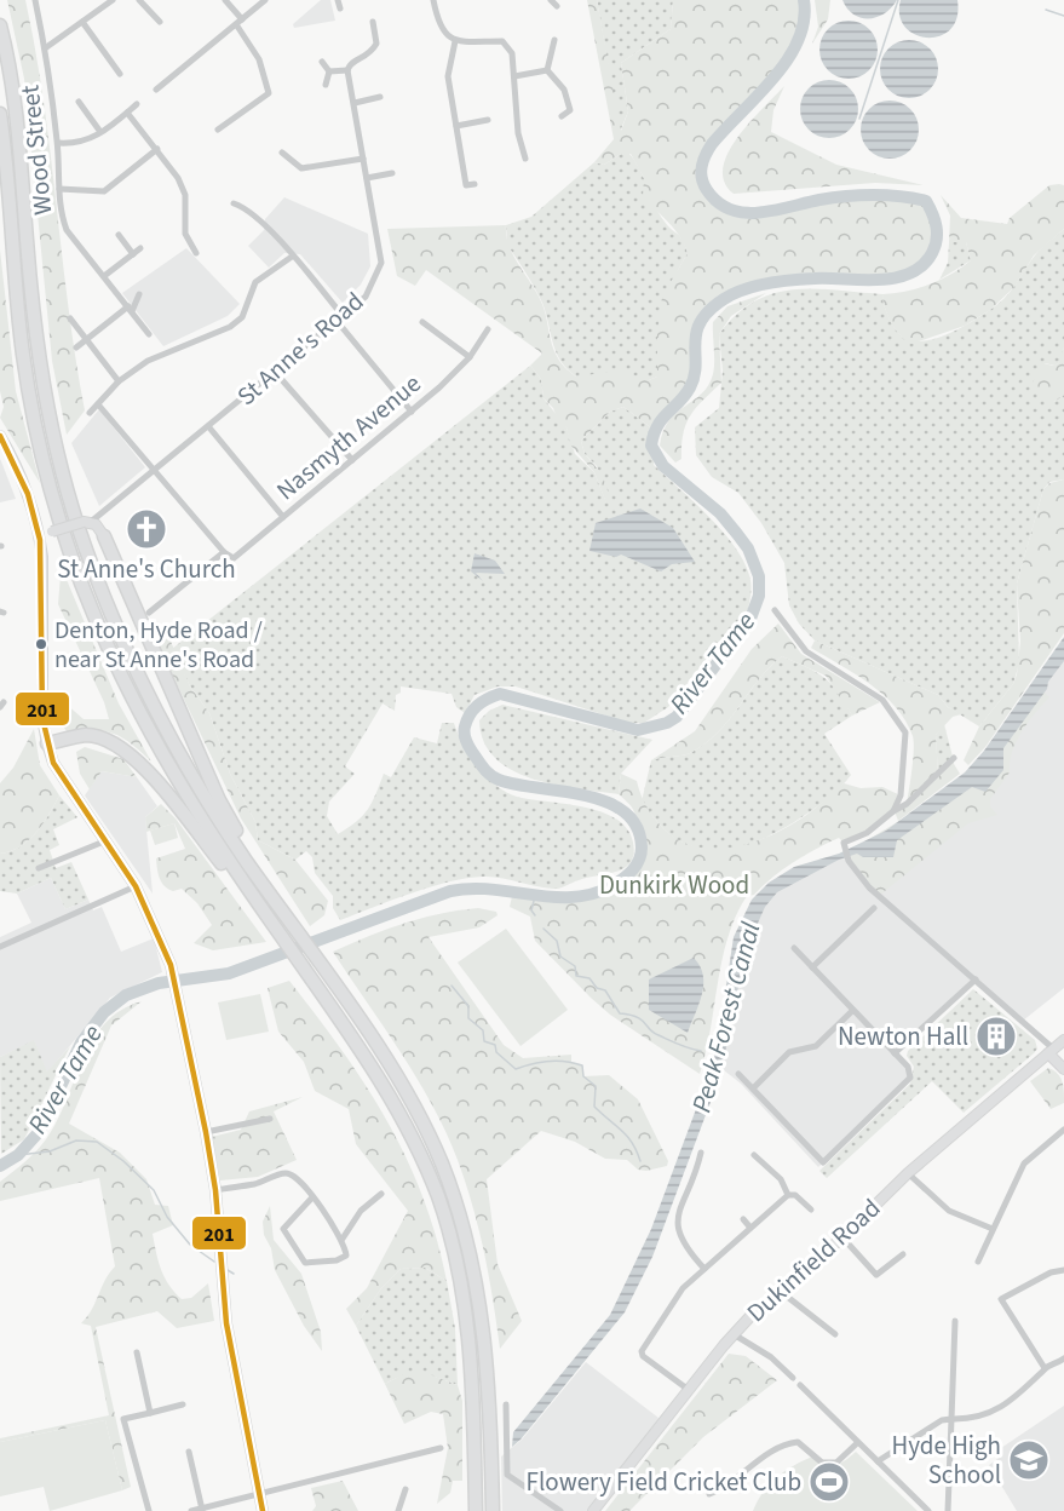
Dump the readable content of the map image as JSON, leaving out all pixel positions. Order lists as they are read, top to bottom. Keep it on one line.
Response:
{"streets":{"main road":["St Anne's Road","Dukinfield Road"],"street":["Wood Street","Nasmyth Avenue"]},"water":["River Tame","Peak Forest Canal"],"parks":["Dunkirk Wood"],"places":{"church":["St Anne's Church"],"other":["Denton, Hyde Road / near St Anne's Road"],"building":["Newton Hall"],"school or university":["Hyde High School"],"sports":["Flowery Field Cricket Club"]},"lines":["transit line 201"]}
